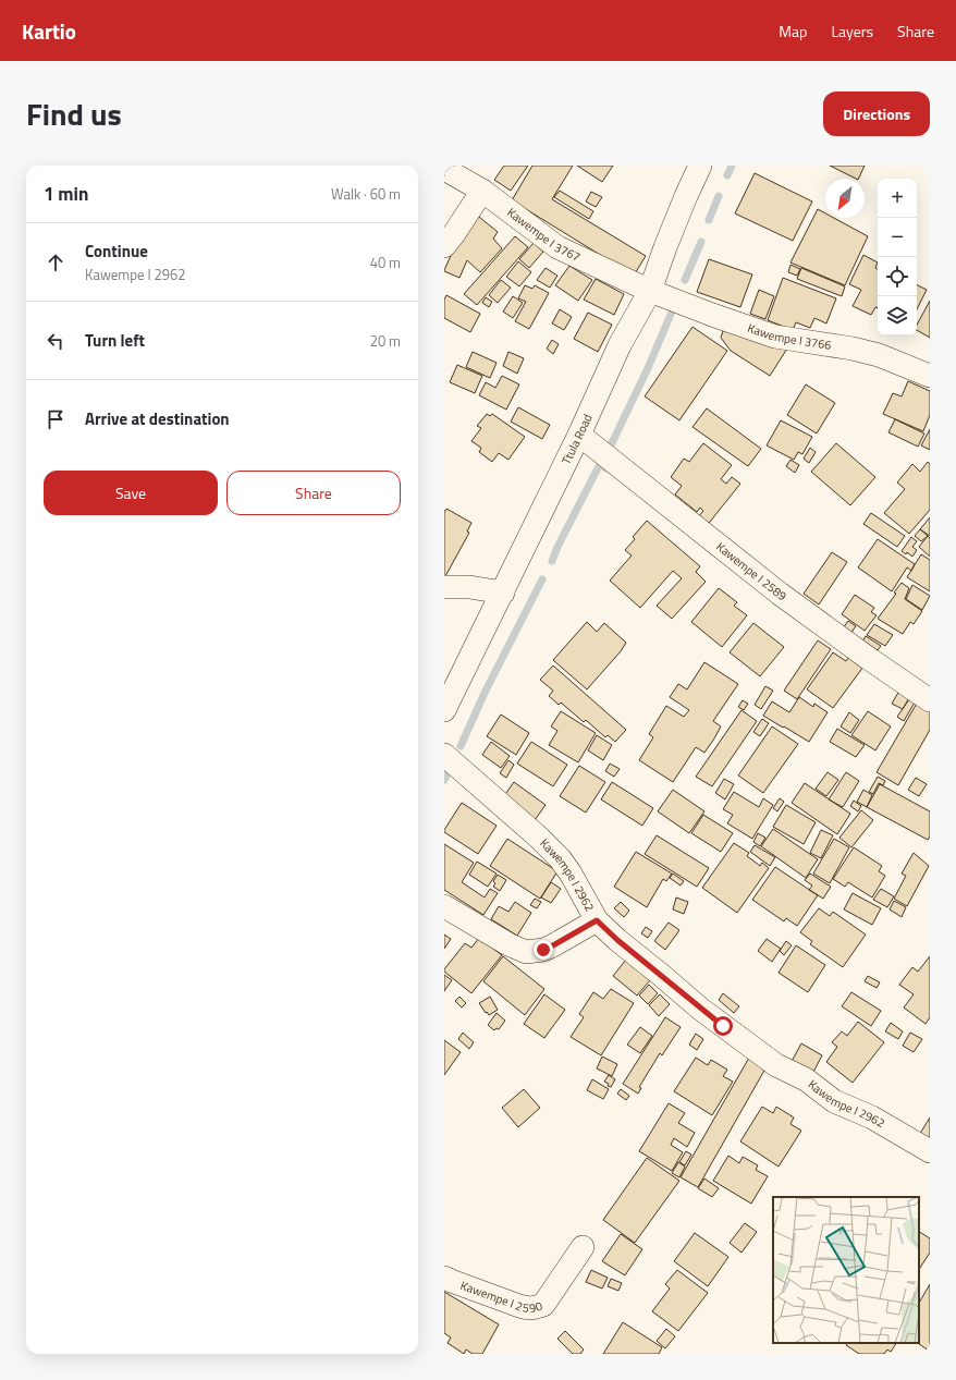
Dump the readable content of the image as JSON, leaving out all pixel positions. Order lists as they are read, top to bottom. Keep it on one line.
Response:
{"streets":{"street":["Kawempe I 3767","Kawempe I 3766","Ttula Road","Kawempe I 2589","Kawempe I 2962","Kawempe I 2590"]},"crossings":[["Kawempe I 3767","Kawempe I 3766"],["Kawempe I 3767","Ttula Road"],["Kawempe I 3766","Ttula Road"],["Ttula Road","Kawempe I 2589"]],"north":"bottom left","page":{"header":"Kartio","nav":["Map","Layers","Share"],"title":"Find us","buttons":["Directions",["Save","Share"]],"heading":["1 min","Walk · 60 m"],"map_buttons":["+","−"],"list":[["Continue","Kawempe I 2962","40 m"],["Turn left","20 m"],"Arrive at destination"]}}
